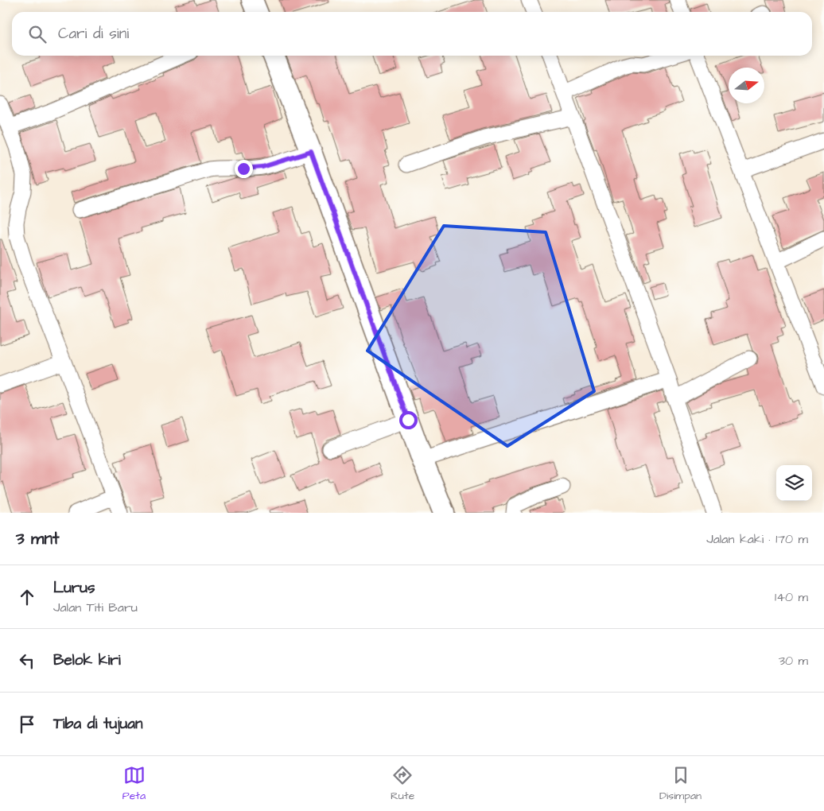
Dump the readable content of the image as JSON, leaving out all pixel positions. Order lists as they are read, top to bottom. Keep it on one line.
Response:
{"north":"right","page":{"search":"Cari di sini","heading":["3 mnt","Jalan kaki · 170 m"],"list":[["Lurus","Jalan Titi Baru","140 m"],["Belok kiri","30 m"],"Tiba di tujuan"],"nav":["Peta","Rute","Disimpan"]}}
